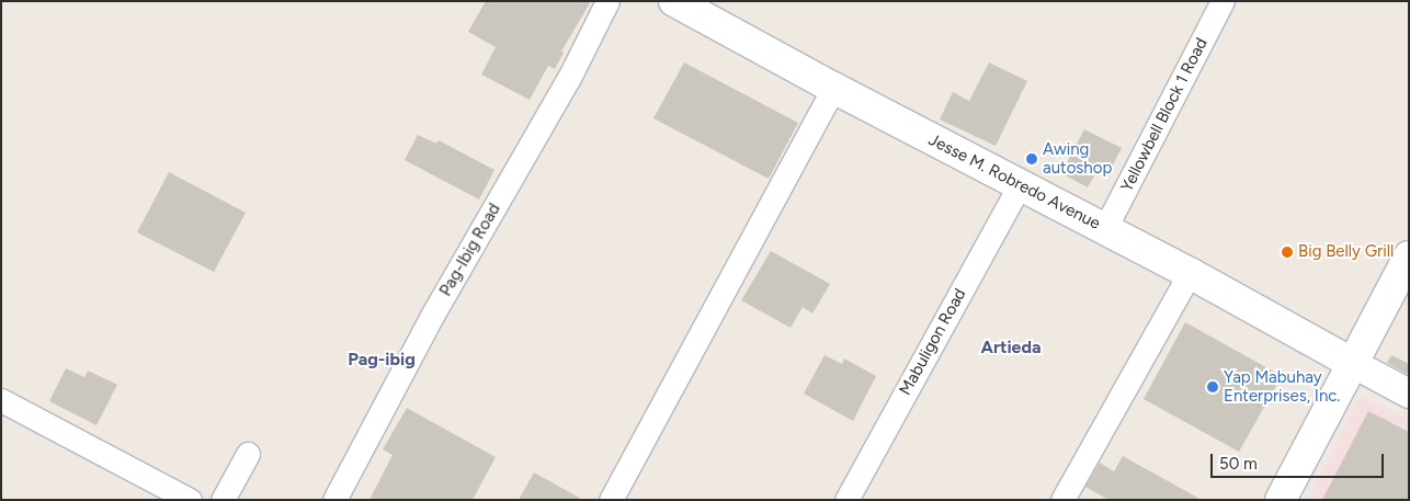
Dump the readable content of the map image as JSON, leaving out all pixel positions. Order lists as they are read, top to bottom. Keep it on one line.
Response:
{"streets":{"main road":["Jesse M. Robredo Avenue"],"street":["Yellowbell Block 1 Road","Pag-Ibig Road","Mabuligon Road"]},"crossings":[["Yellowbell Block 1 Road","Jesse M. Robredo Avenue"],["Jesse M. Robredo Avenue","Mabuligon Road"]],"districts":["Artieda","Pag-ibig"],"places":["Awing autoshop","Big Belly Grill","Yap Mabuhay Enterprises, Inc."],"scale_bar":"50 m"}
